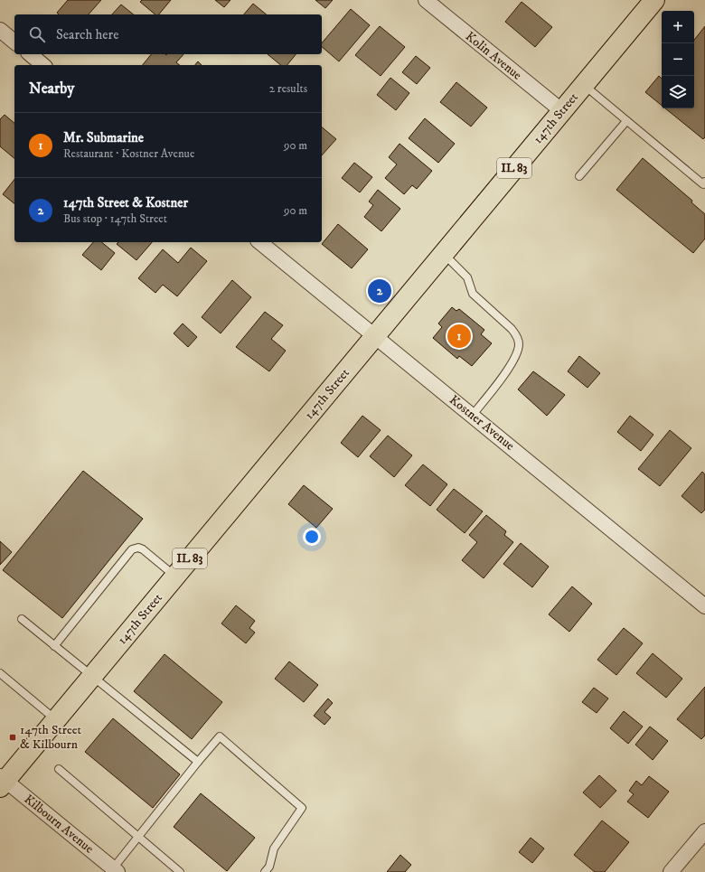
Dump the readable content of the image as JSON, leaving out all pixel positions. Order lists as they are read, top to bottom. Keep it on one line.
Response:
{"streets":{"main road":["147th Street","IL 83"],"street":["Kolin Avenue","Kostner Avenue","Kilbourn Avenue"]},"crossings":[["Kolin Avenue","147th Street"],["147th Street","Kostner Avenue"],["147th Street","Kilbourn Avenue"]],"places":{"transit":["147th Street & Kilbourn"]},"page":{"map_buttons":["+","−"],"search":"Search here","heading":["Nearby","2 results"],"list":[{"mark":"1","name":"Mr. Submarine","note":"Restaurant · Kostner Avenue","value":"90 m"},{"mark":"2","name":"147th Street & Kostner","note":"Bus stop · 147th Street","value":"90 m"}],"pins":["2","1"]}}
